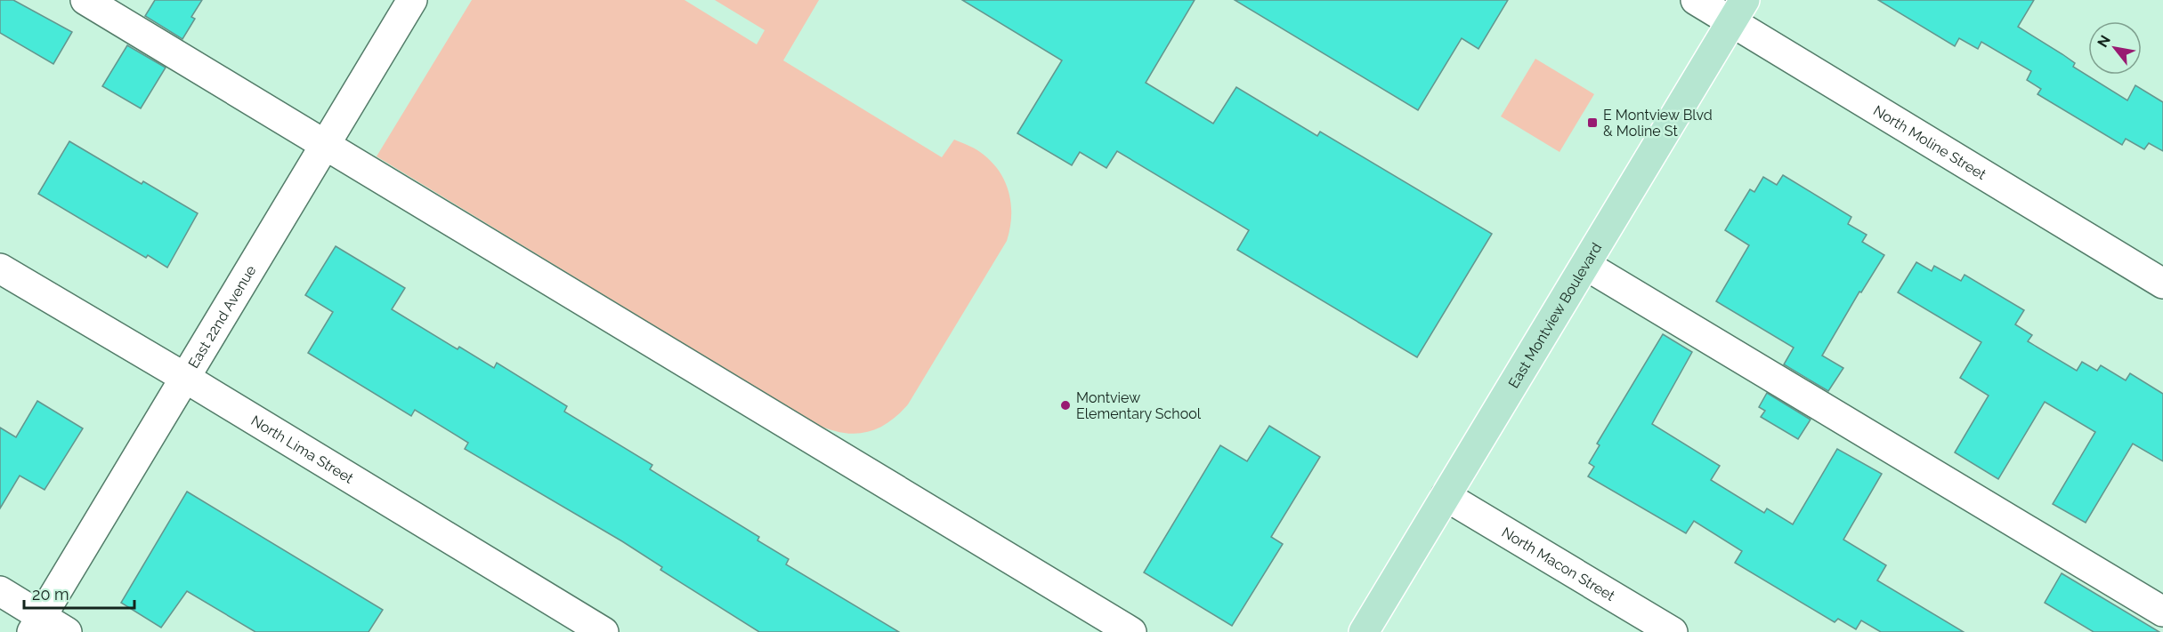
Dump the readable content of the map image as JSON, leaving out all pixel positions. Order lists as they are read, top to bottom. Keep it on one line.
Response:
{"streets":{"main road":["East Montview Boulevard"],"street":["North Moline Street","East 22nd Avenue","North Lima Street","North Macon Street"]},"crossings":[["North Moline Street","East Montview Boulevard"],["East 22nd Avenue","North Lima Street"],["East Montview Boulevard","North Macon Street"]],"places":{"transit":["E Montview Blvd & Moline St"],"other":["Montview Elementary School"]},"scale_bar":"20 m","north":"top left"}
